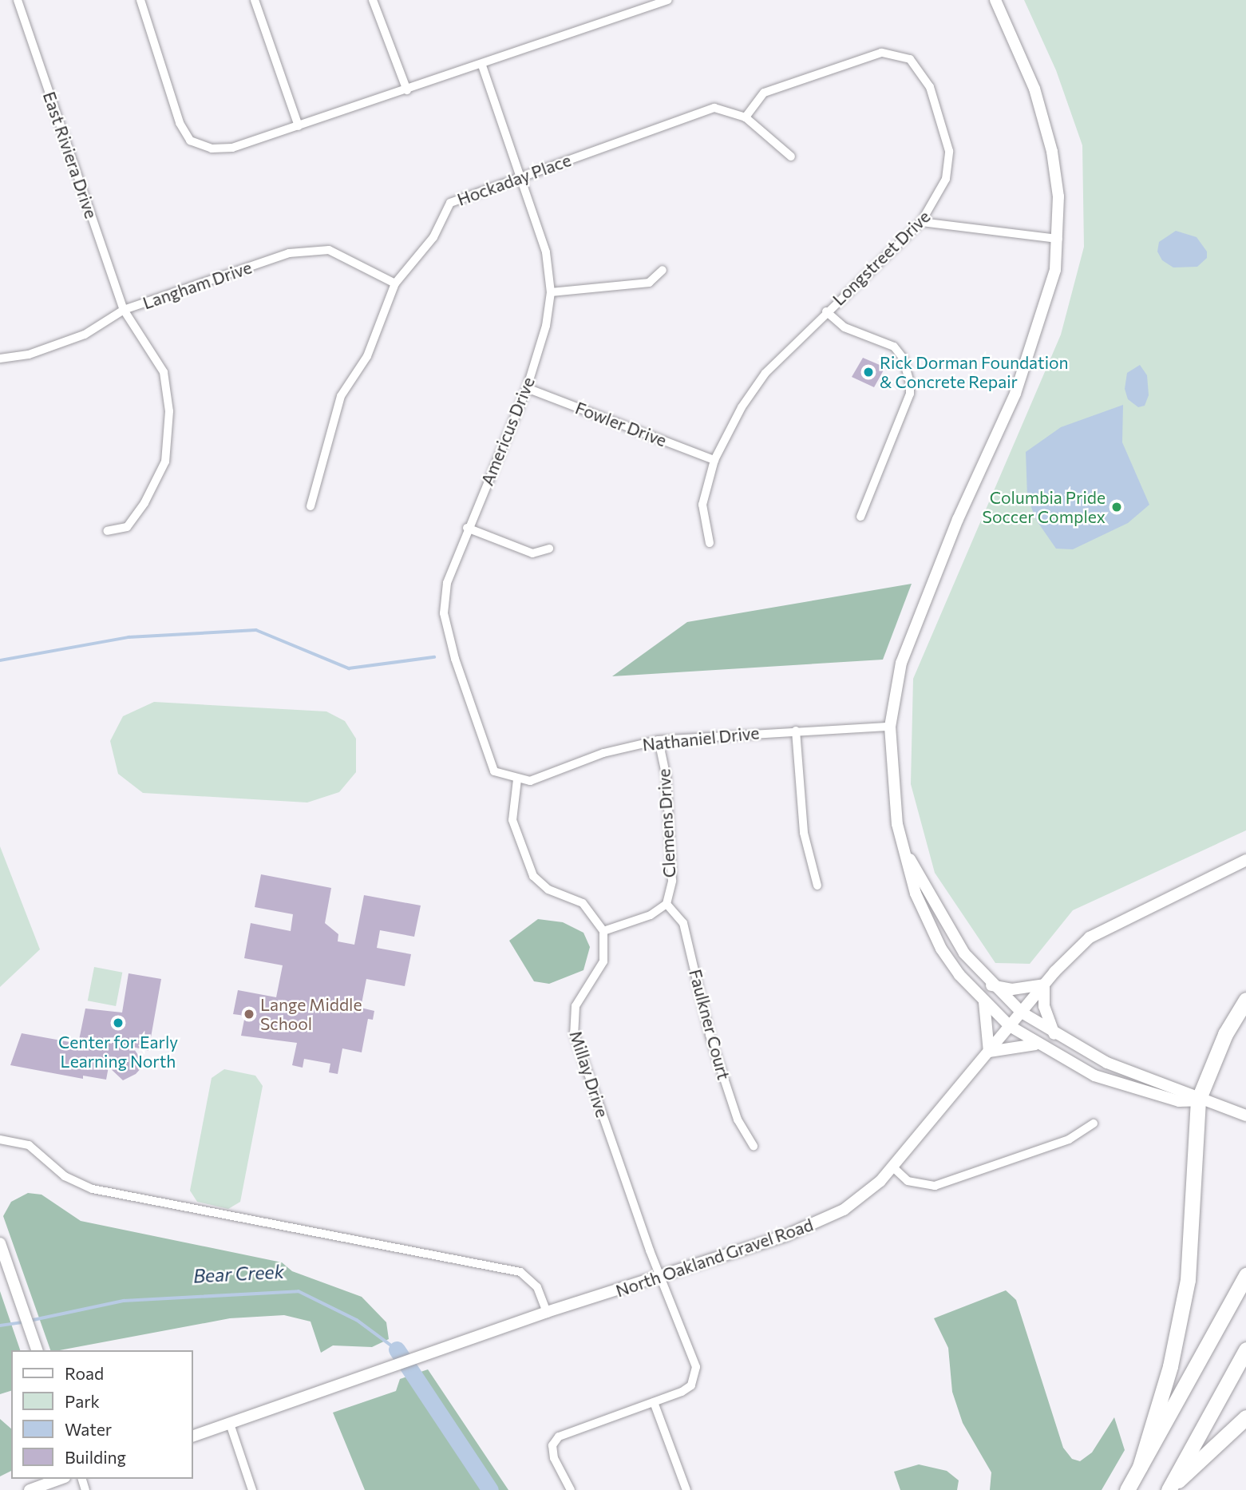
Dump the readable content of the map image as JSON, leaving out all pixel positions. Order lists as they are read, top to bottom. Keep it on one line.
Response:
{"streets":{"main road":["North Oakland Gravel Road"],"street":["East Riviera Drive","Hockaday Place","Longstreet Drive","Langham Drive","Fowler Drive","Americus Drive","Nathaniel Drive","Clemens Drive","Faulkner Court","Millay Drive"]},"crossings":[["East Riviera Drive","Langham Drive"],["Hockaday Place","Longstreet Drive"],["Hockaday Place","Langham Drive"],["Hockaday Place","Americus Drive"],["Longstreet Drive","Fowler Drive"],["Fowler Drive","Americus Drive"],["Americus Drive","Nathaniel Drive"],["Nathaniel Drive","Clemens Drive"],["Clemens Drive","Faulkner Court"],["Millay Drive","North Oakland Gravel Road"]],"water":["Bear Creek"],"places":["Rick Dorman Foundation & Concrete Repair","Columbia Pride Soccer Complex","Lange Middle School","Center for Early Learning North"],"legend":["Road","Park","Water","Building"]}
